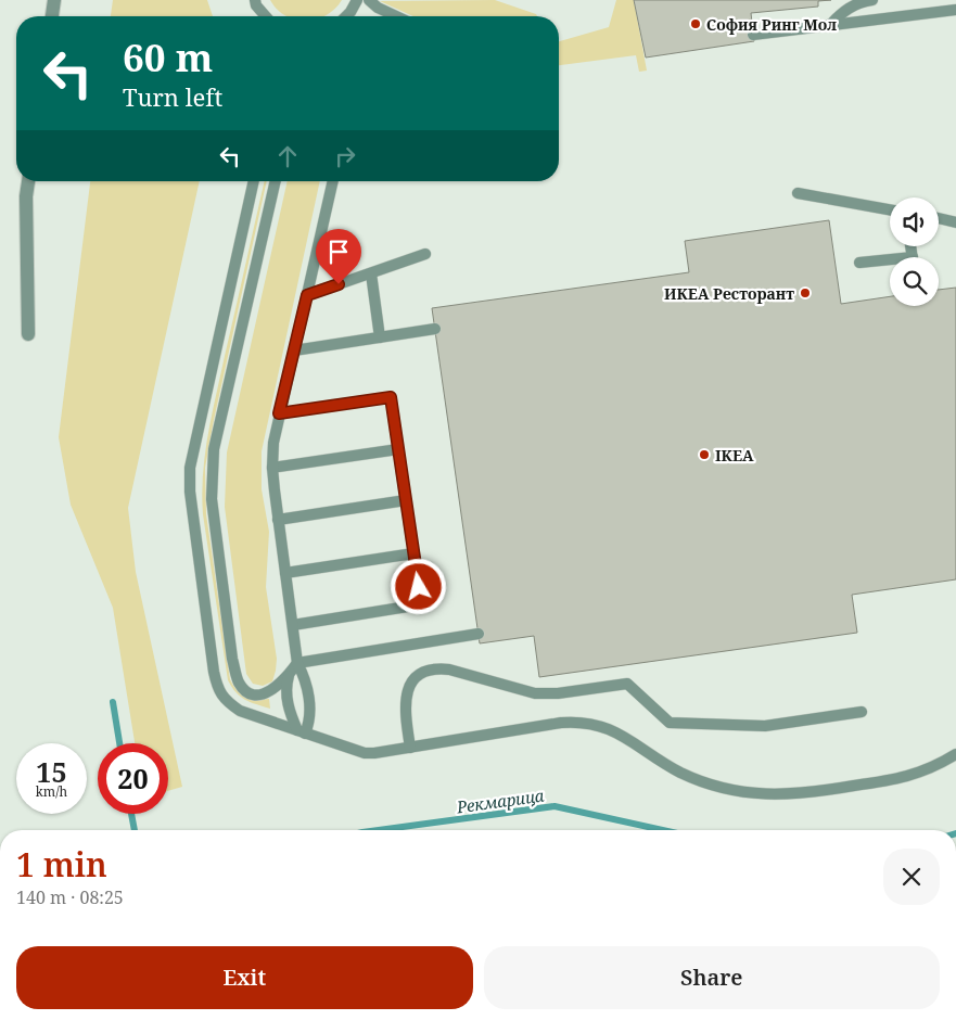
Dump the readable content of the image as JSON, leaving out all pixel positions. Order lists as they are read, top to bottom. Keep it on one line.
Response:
{"water":["Рекмарица"],"places":["София Ринг Мол","ИКЕА Ресторант","IKEA"],"page":{"turn":["60 m","Turn left"],"speed":"15 km/h","limit":"20","heading":["1 min","140 m · 08:25"],"buttons":["Exit","Share"]}}
